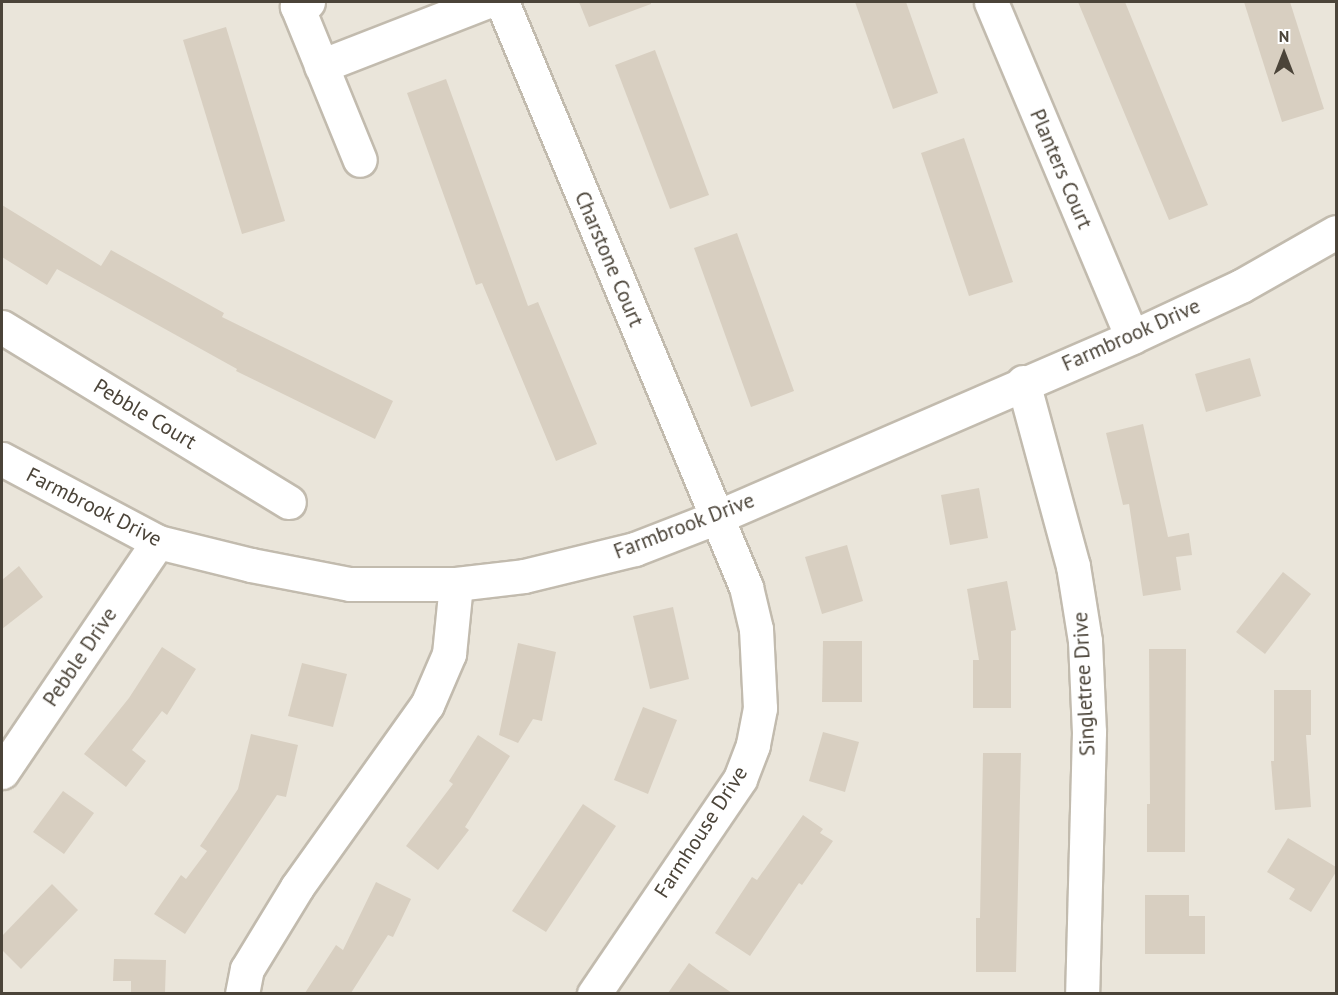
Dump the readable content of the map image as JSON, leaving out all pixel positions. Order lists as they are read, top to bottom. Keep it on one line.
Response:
{"streets":{"street":["Planters Court","Charstone Court","Farmbrook Drive","Pebble Court","Pebble Drive","Singletree Drive","Farmhouse Drive"]},"crossings":[["Planters Court","Farmbrook Drive"],["Charstone Court","Farmbrook Drive"],["Charstone Court","Farmhouse Drive"],["Farmbrook Drive","Pebble Drive"],["Farmbrook Drive","Singletree Drive"],["Farmbrook Drive","Farmhouse Drive"]],"north":"top"}
